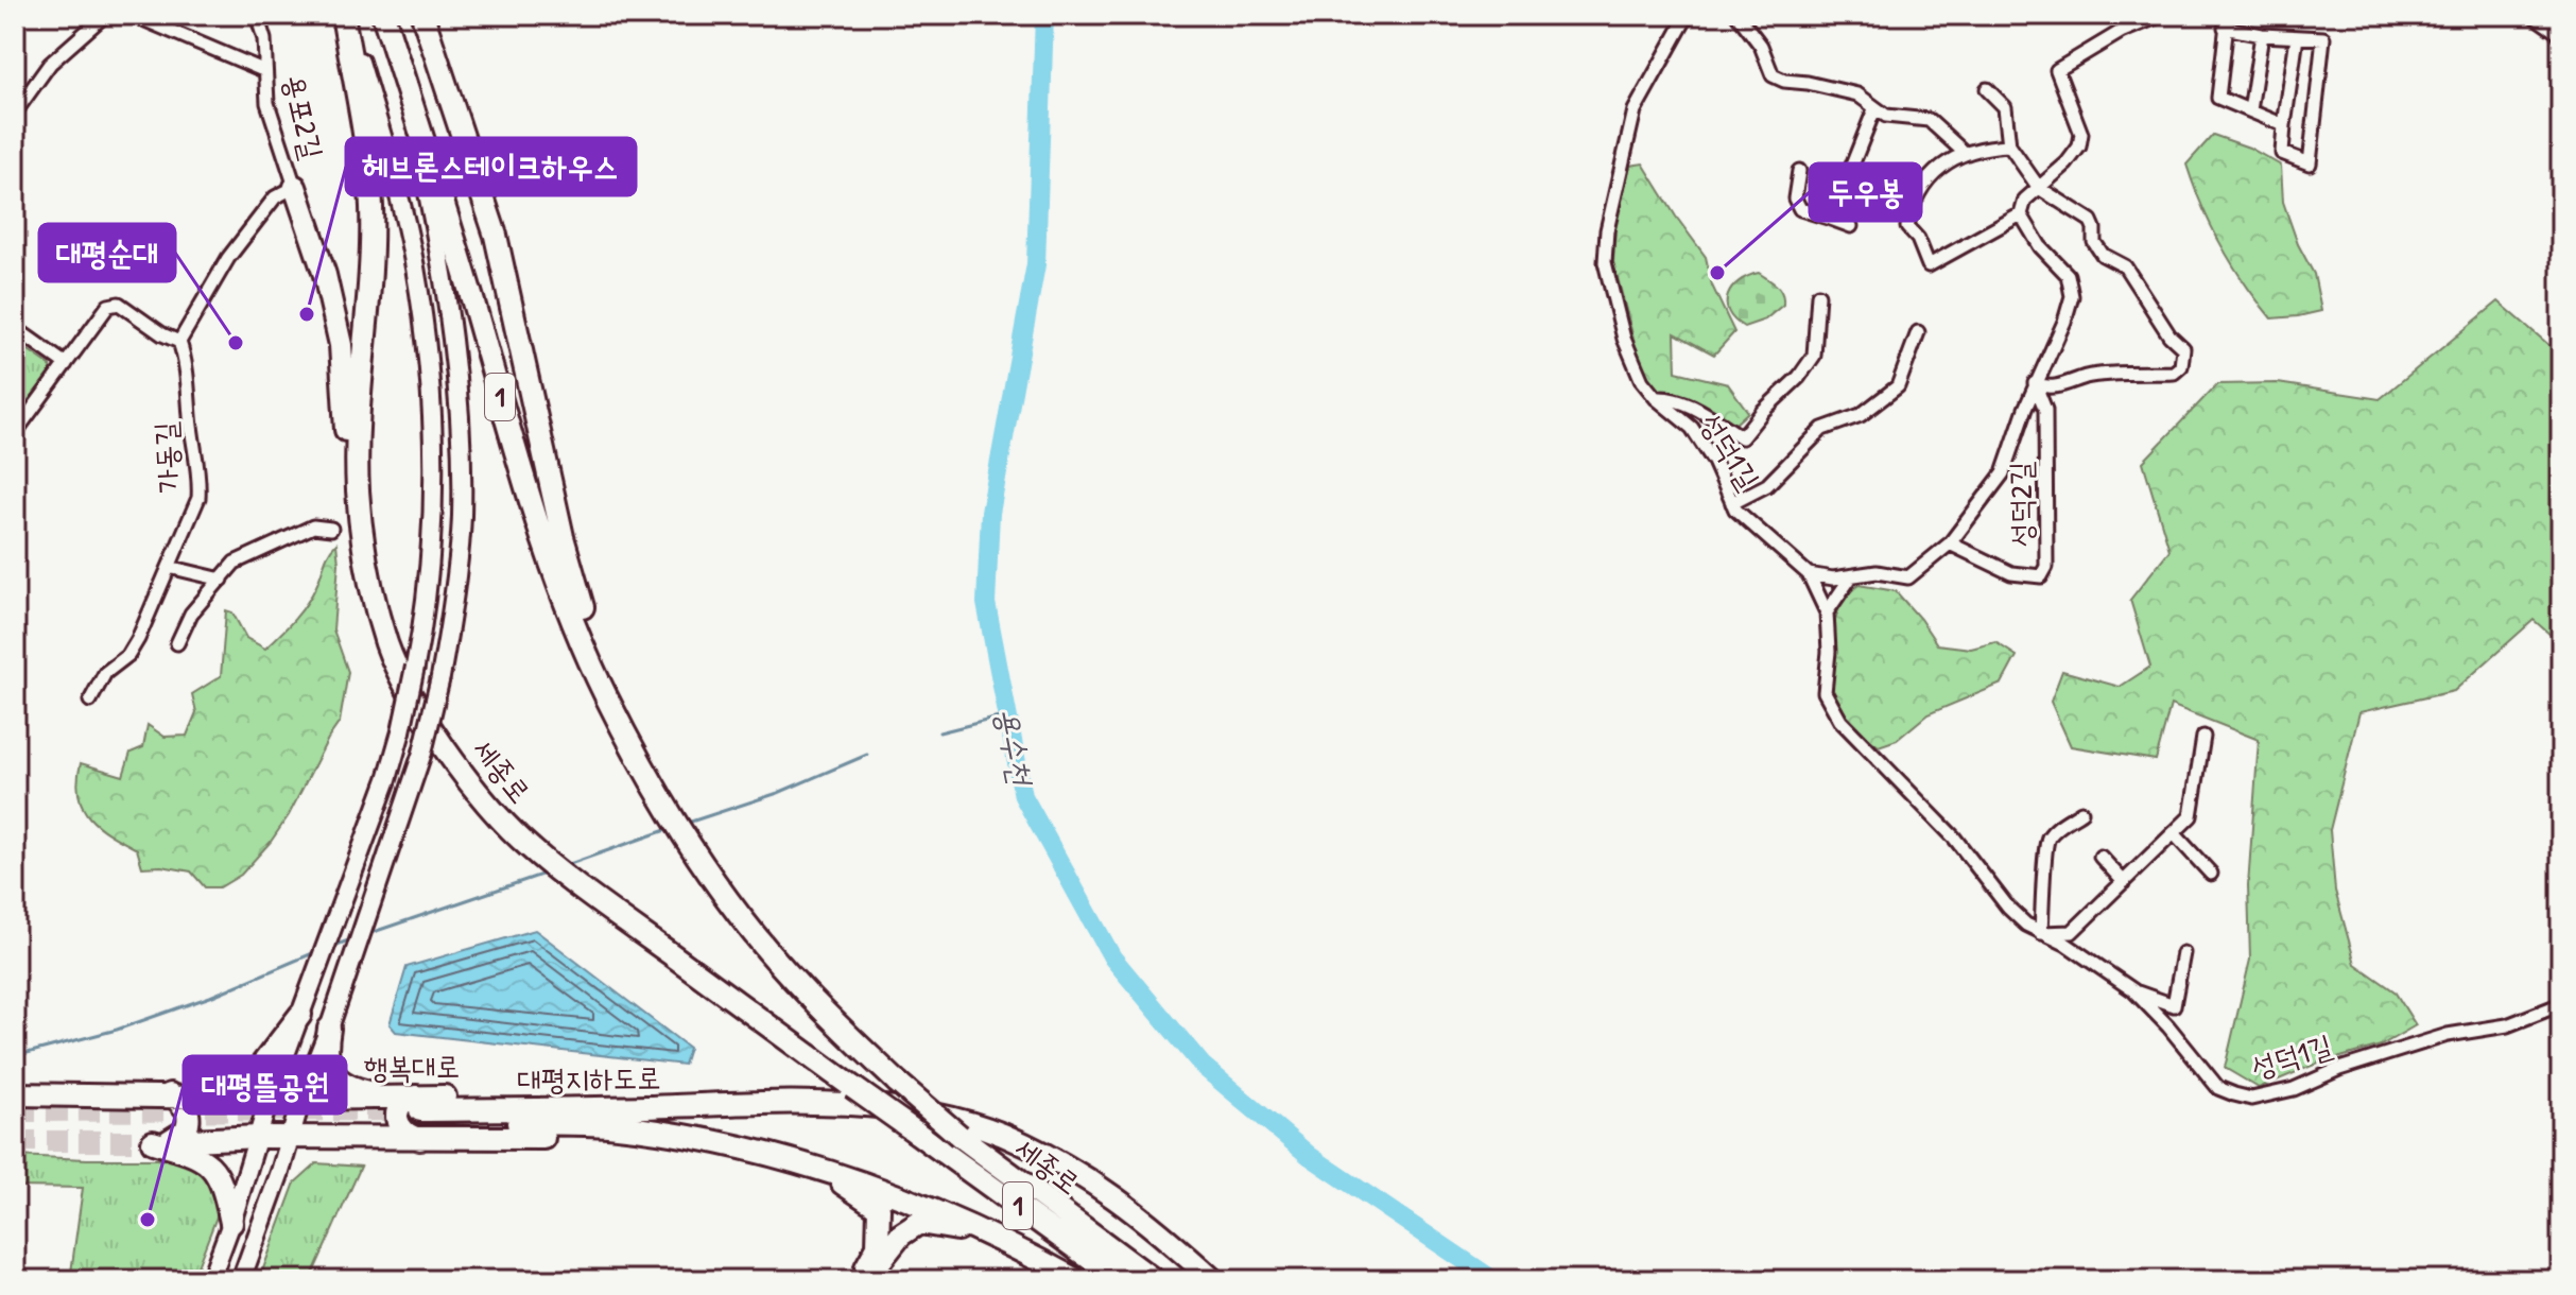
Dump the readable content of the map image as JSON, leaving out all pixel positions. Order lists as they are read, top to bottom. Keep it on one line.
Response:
{"streets":{"highway":["1","세종로","행복대로","대평지하도로"],"street":["용포2길","성덕1길","가동길","성덕2길"]},"crossings":[["용포2길","가동길"],["성덕1길","성덕2길"],["행복대로","대평지하도로"]],"water":["용수천"],"places":["두우봉","헤브론스테이크하우스","대평순대","대평뜰공원"]}
